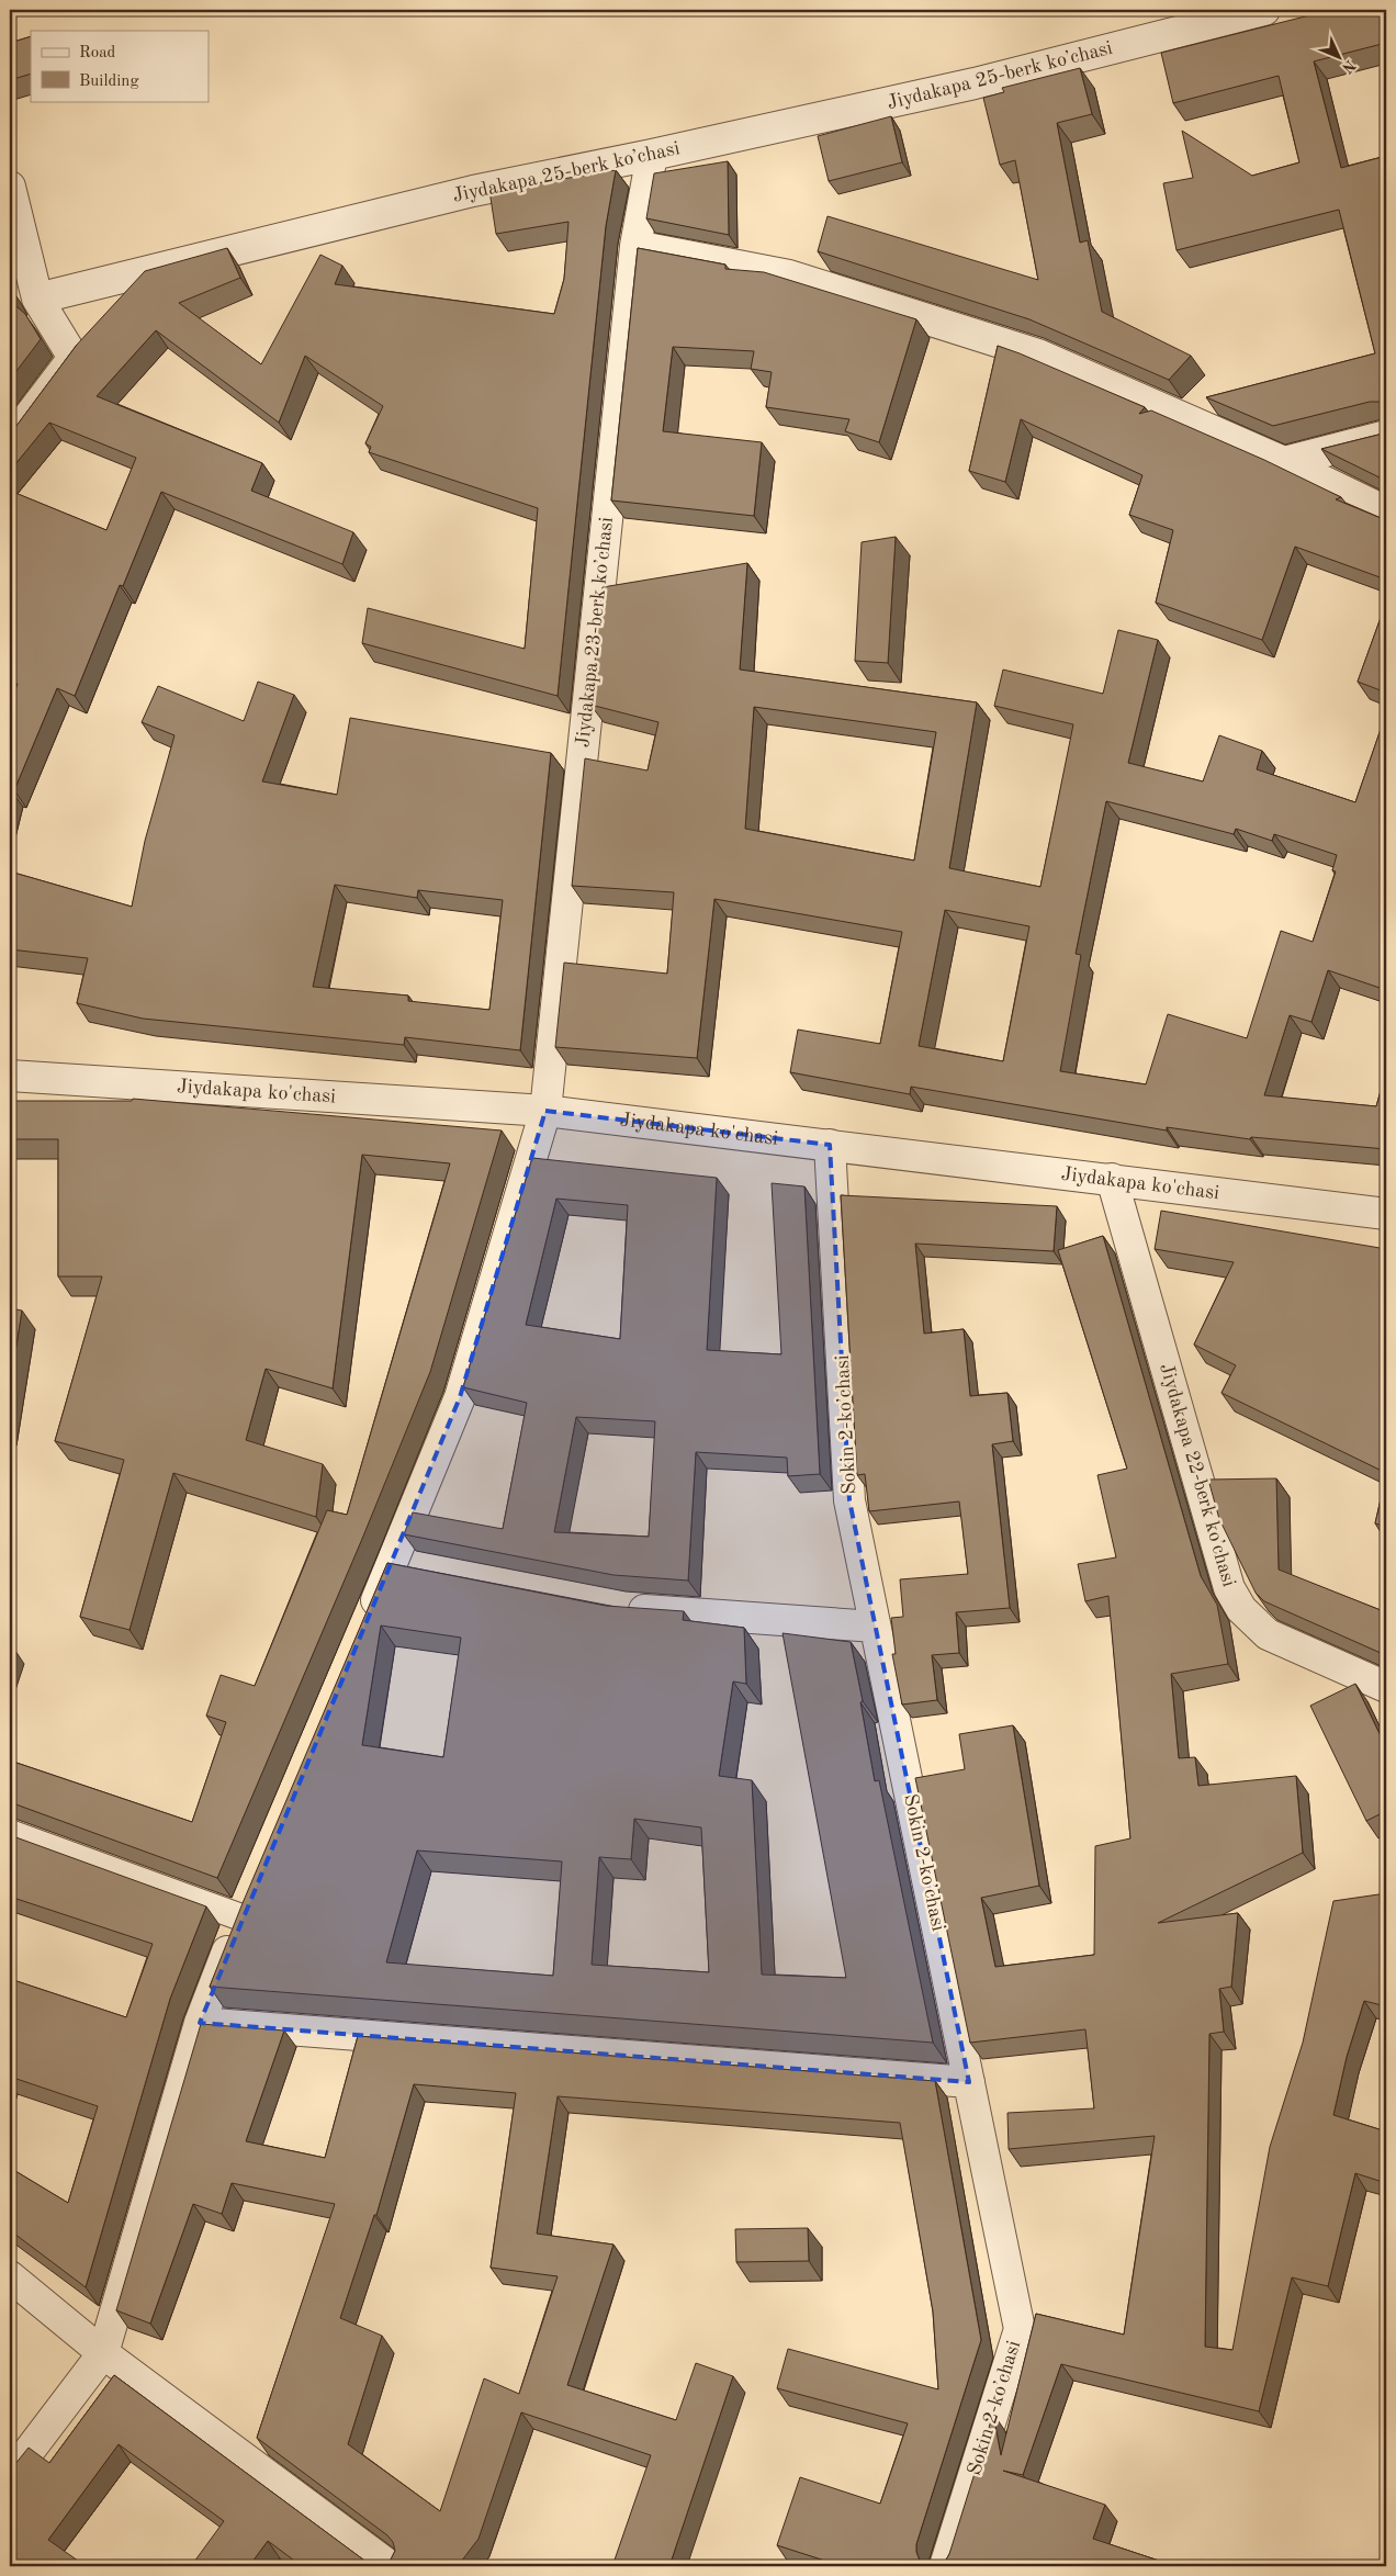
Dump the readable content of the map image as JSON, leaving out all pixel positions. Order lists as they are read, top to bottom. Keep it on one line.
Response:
{"streets":{"street":["Jiydakapa 25-berk koʼchasi","Jiydakapa 23-berk koʼchasi","Jiydakapa ko'chasi","Sokin 2-koʼchasi","Jiydakapa 22-berk koʼchasi"]},"crossings":[["Jiydakapa 25-berk koʼchasi","Jiydakapa 23-berk koʼchasi"],["Jiydakapa 23-berk koʼchasi","Jiydakapa ko'chasi"],["Jiydakapa ko'chasi","Sokin 2-koʼchasi"],["Jiydakapa ko'chasi","Jiydakapa 22-berk koʼchasi"]],"legend":["Road","Building"],"north":"bottom right"}
